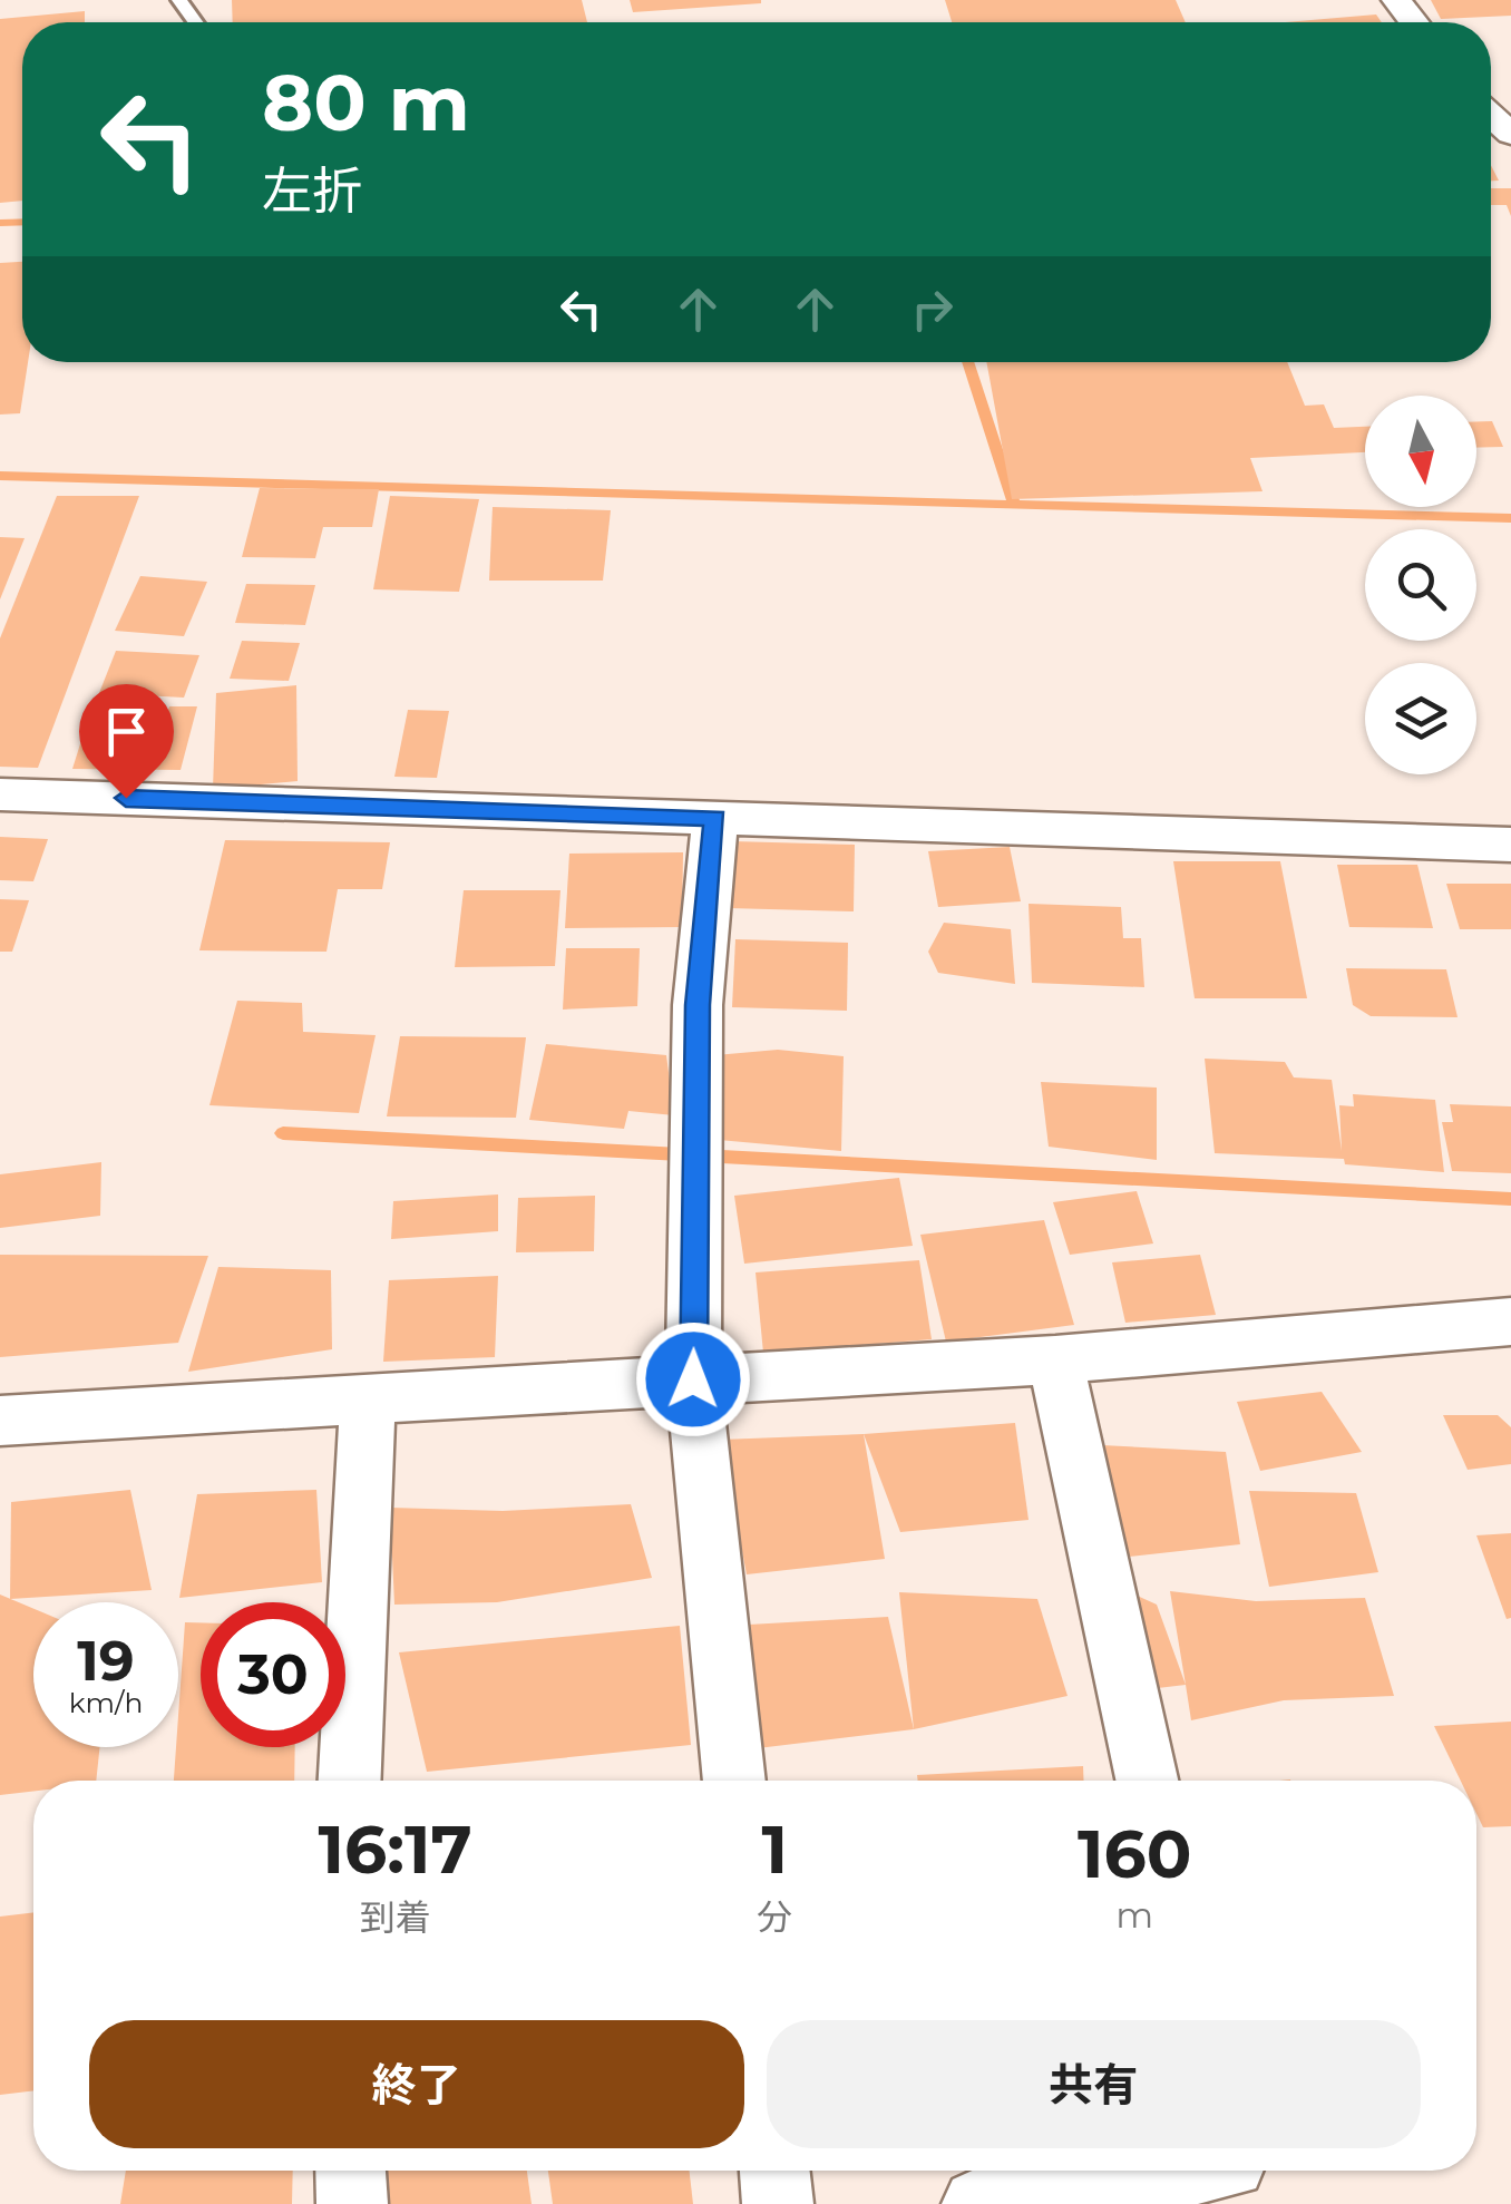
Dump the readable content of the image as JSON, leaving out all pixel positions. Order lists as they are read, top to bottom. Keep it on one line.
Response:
{"north":"bottom","page":{"turn":["80 m","左折"],"speed":"19 km/h","limit":"30","eta":["16:17","到着","1","分","160","m"],"buttons":["終了","共有"]}}
